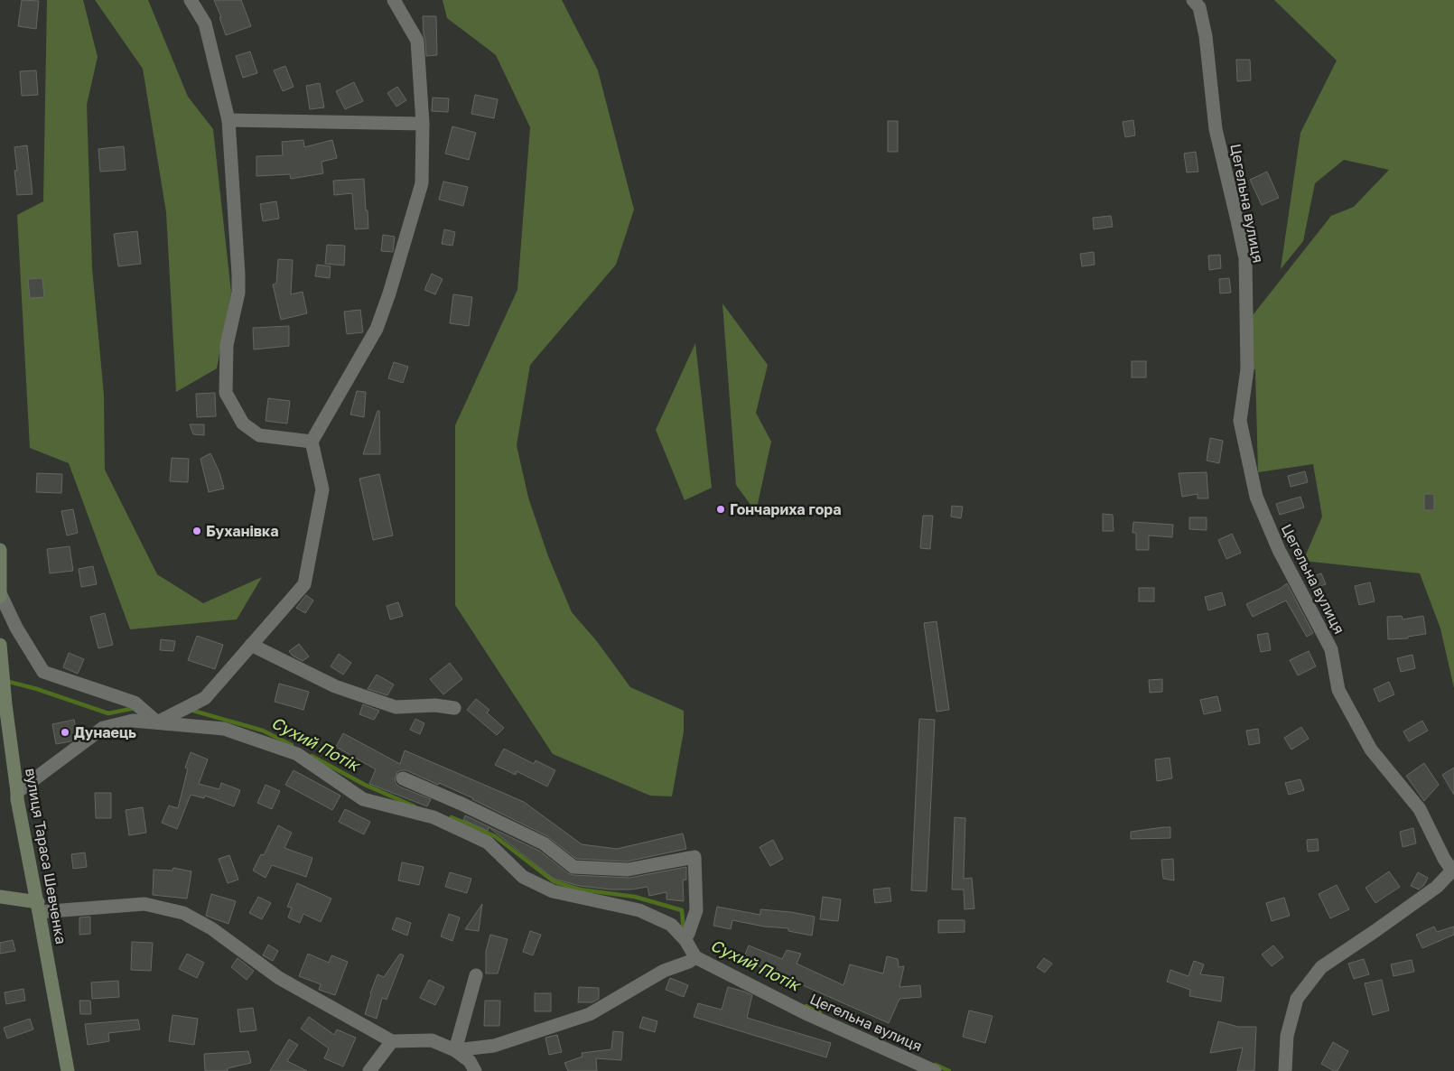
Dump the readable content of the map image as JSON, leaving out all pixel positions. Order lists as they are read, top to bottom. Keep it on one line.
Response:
{"streets":{"street":["Цегельна вулиця","вулиця Тараса Шевченка"]},"water":["Сухий Потік"],"places":["Гончариха гора","Буханівка","Дунаець"]}
